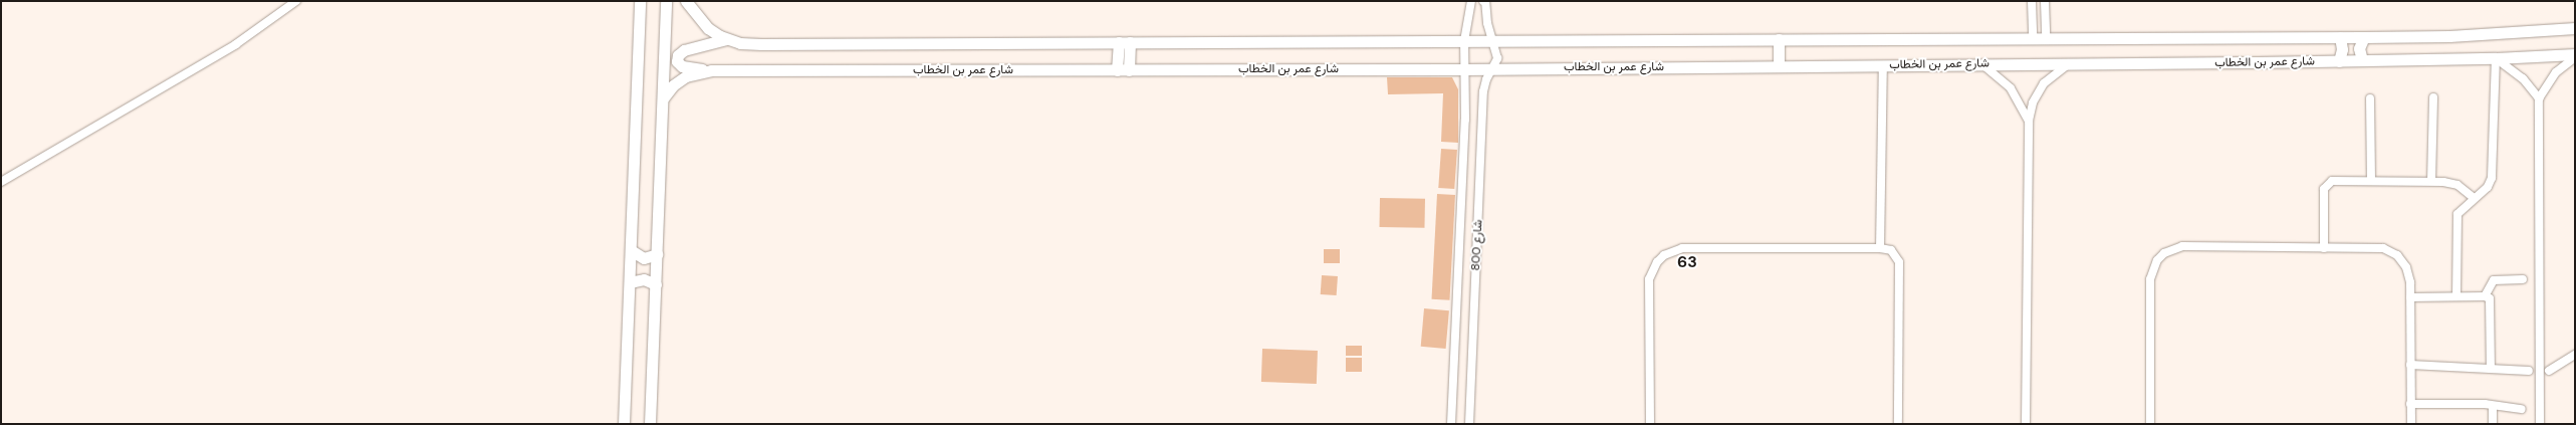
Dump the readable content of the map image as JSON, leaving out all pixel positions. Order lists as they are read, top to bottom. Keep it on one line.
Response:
{"streets":{"street":["شارع عمر بن الخطاب","شارع 800"]},"crossings":[["شارع عمر بن الخطاب","شارع 800"]],"districts":["63"]}
